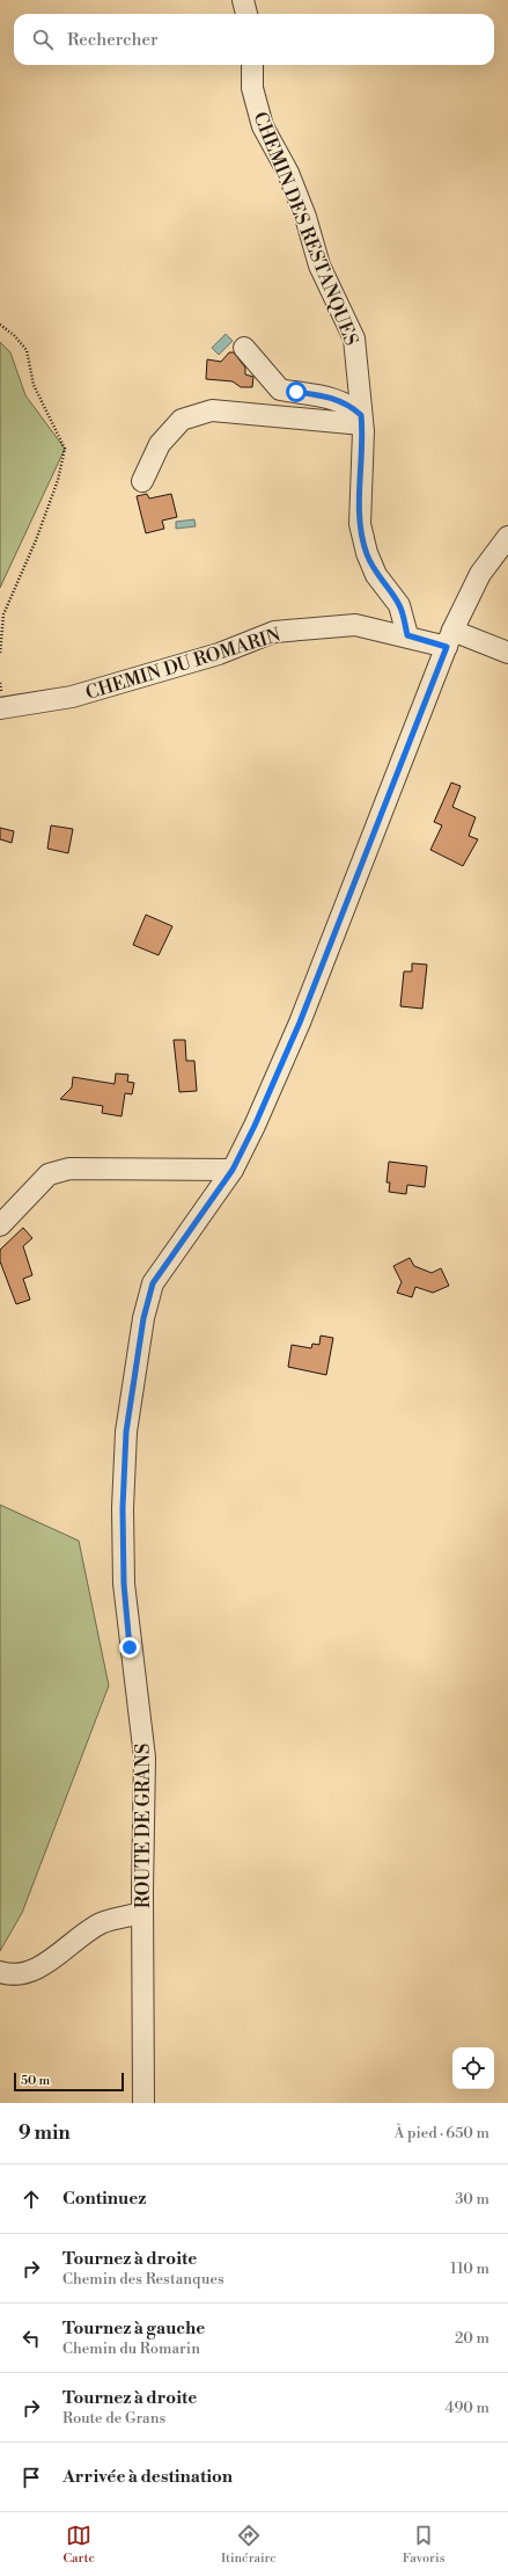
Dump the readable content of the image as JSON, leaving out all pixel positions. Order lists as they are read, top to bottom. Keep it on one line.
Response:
{"streets":{"street":["CHEMIN DES RESTANQUES","CHEMIN DU ROMARIN","ROUTE DE GRANS"]},"crossings":[["CHEMIN DES RESTANQUES","CHEMIN DU ROMARIN"],["CHEMIN DU ROMARIN","ROUTE DE GRANS"]],"scale_bar":"50 m","page":{"search":"Rechercher","scale":"50 m","heading":["9 min","À pied · 650 m"],"list":[["Continuez","30 m"],["Tournez à droite","Chemin des Restanques","110 m"],["Tournez à gauche","Chemin du Romarin","20 m"],["Tournez à droite","Route de Grans","490 m"],"Arrivée à destination"],"nav":["Carte","Itinéraire","Favoris"]}}
